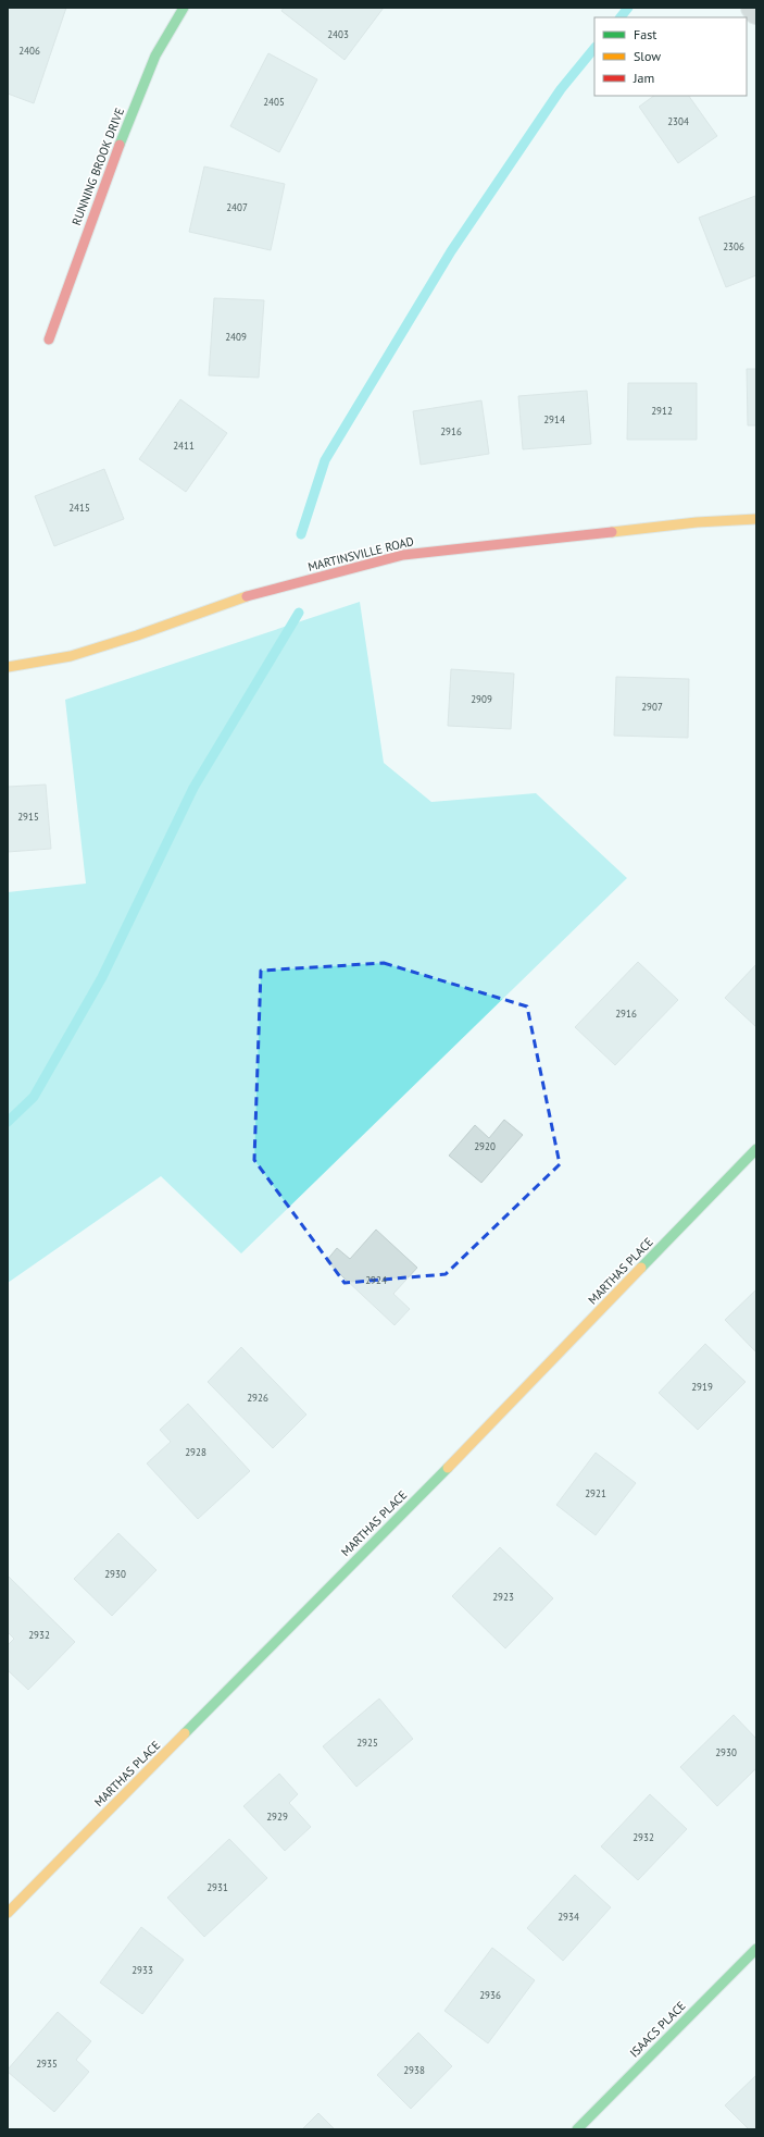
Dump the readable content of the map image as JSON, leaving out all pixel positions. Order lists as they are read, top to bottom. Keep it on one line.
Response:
{"streets":{"street":["RUNNING BROOK DRIVE","MARTINSVILLE ROAD","MARTHAS PLACE","ISAACS PLACE"]},"house_numbers":["2403","2406","2405","2304","2407","2306","2409","2912","2914","2916","2411","2415","2909","2907","2915","2916","2920","2924","2919","2926","2928","2921","2930","2923","2932","2925","2930","2929","2932","2931","2934","2933","2936","2935","2938"],"legend":["Fast","Slow","Jam"]}
